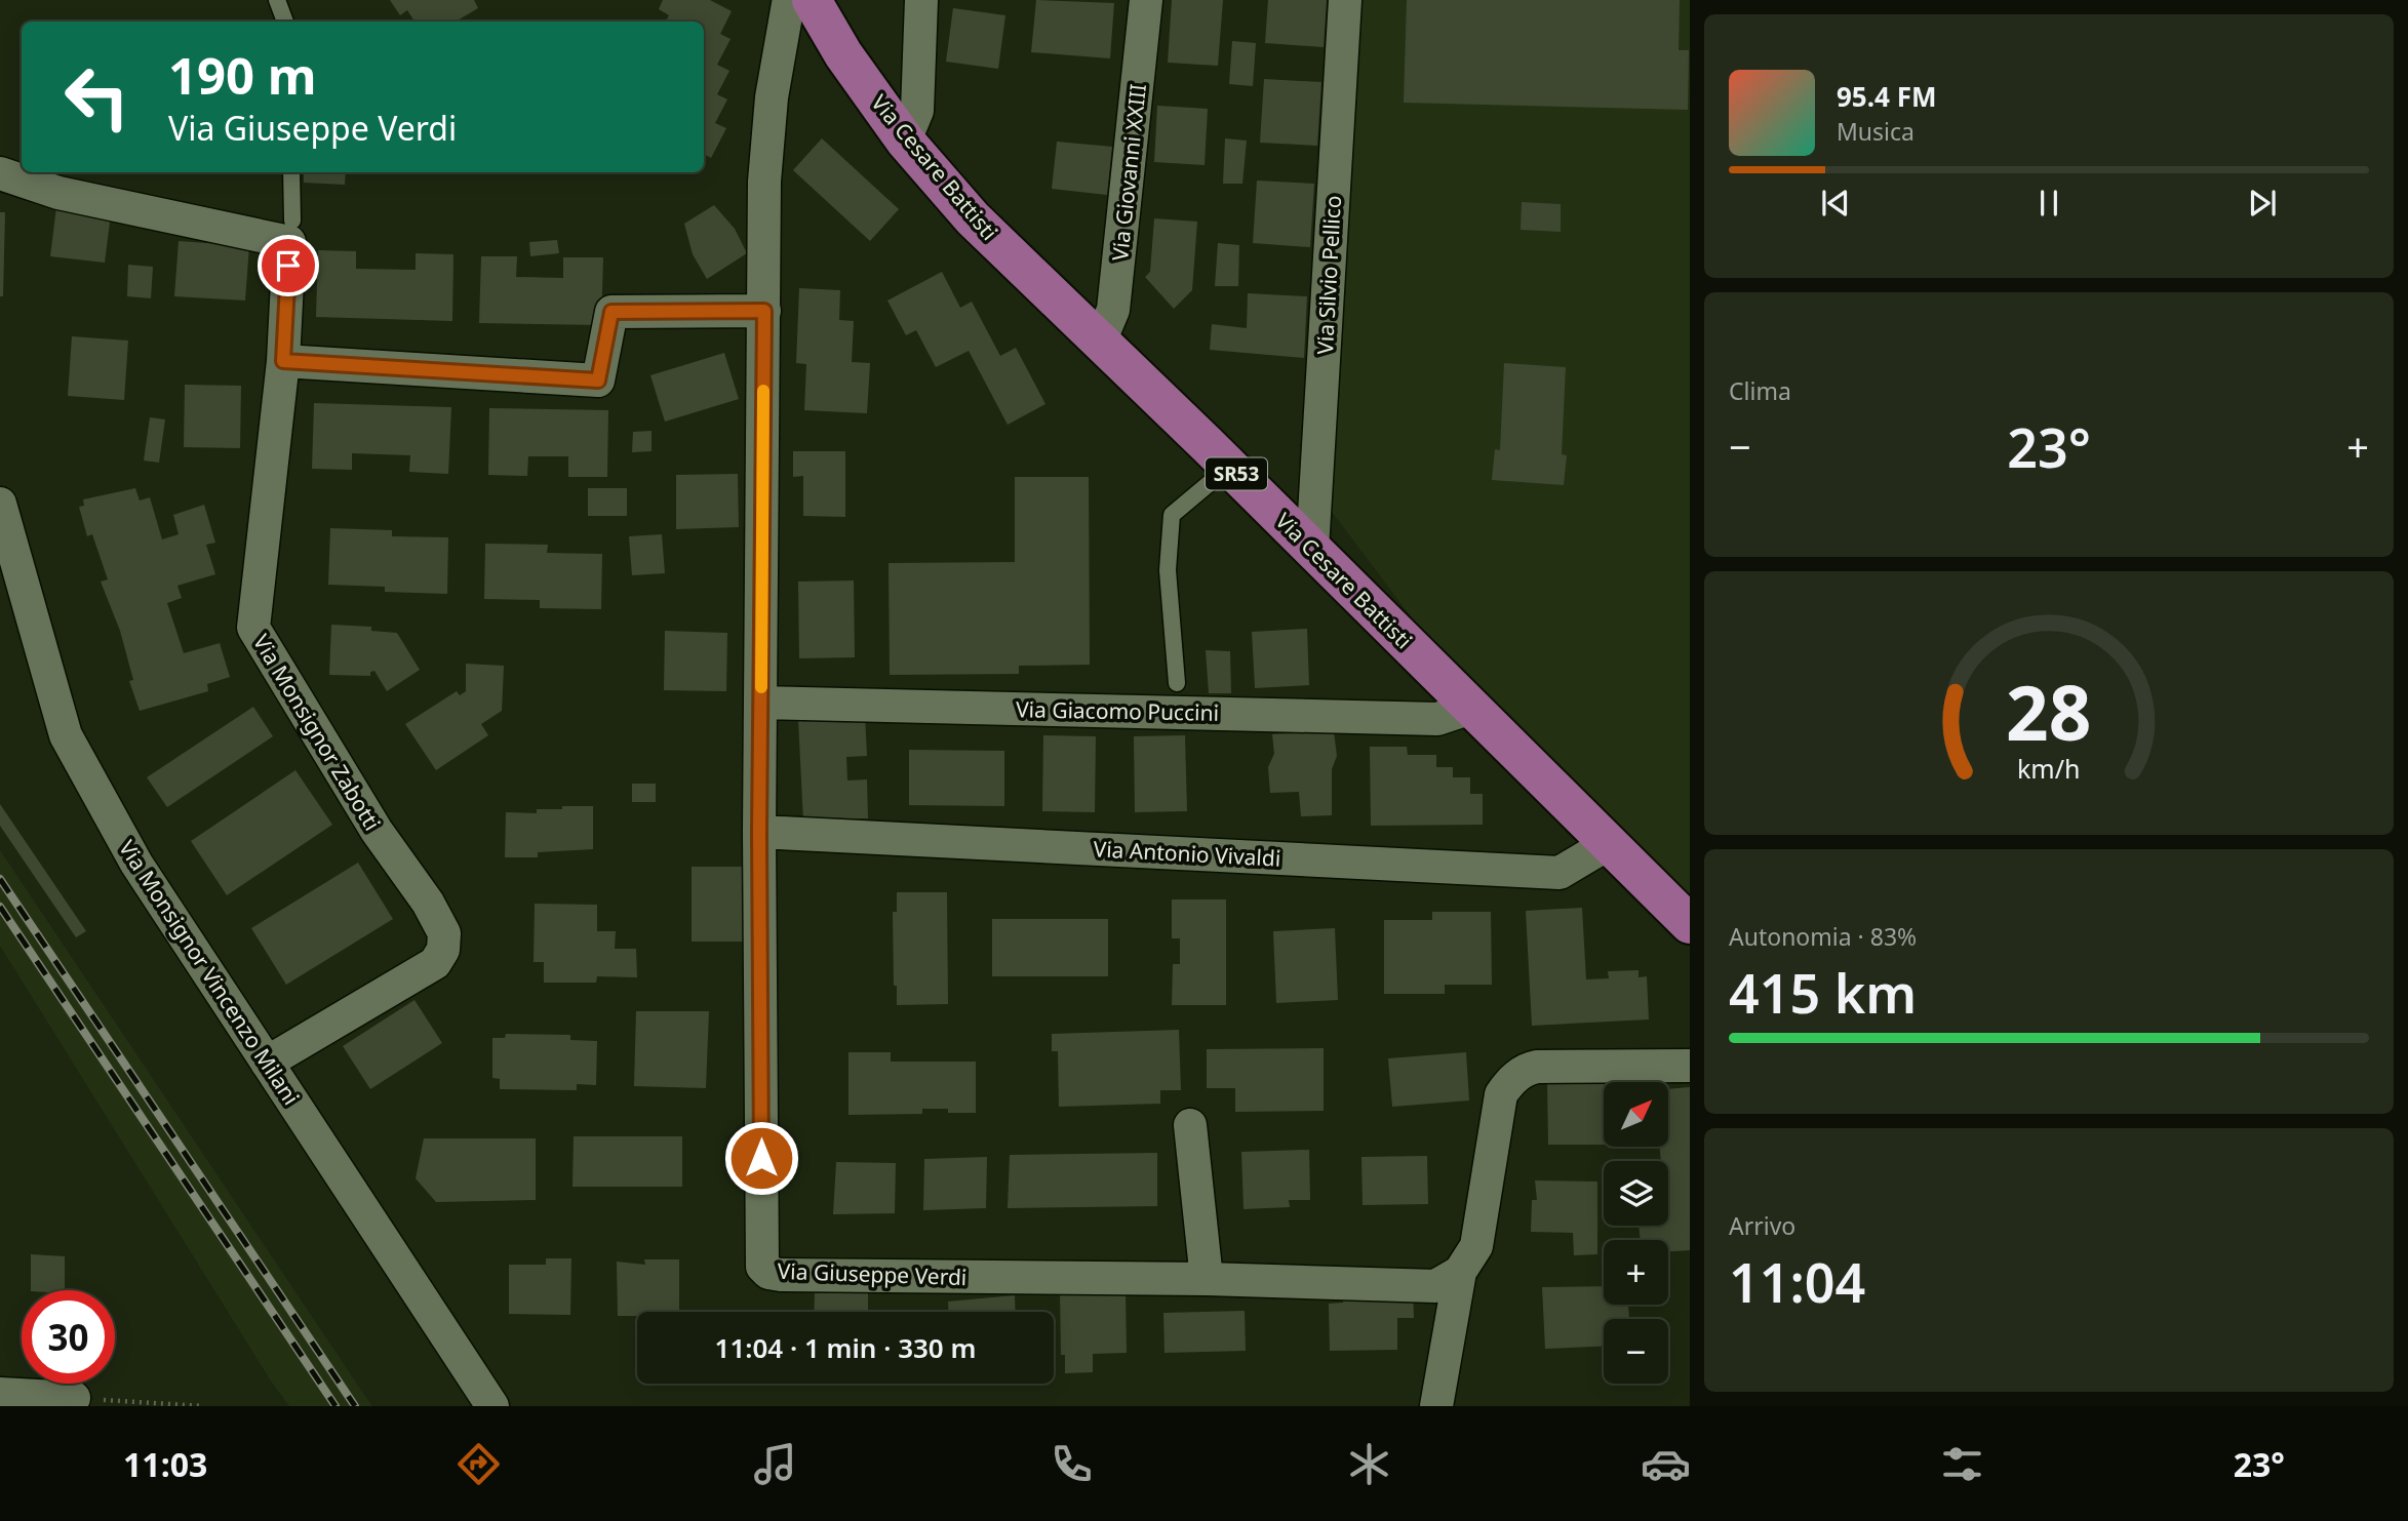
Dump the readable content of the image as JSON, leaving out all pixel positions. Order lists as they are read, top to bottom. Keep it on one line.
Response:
{"streets":{"main road":["Via Cesare Battisti","SR53"],"street":["Via Giovanni XXIII","Via Silvio Pellico","Via Giacomo Puccini","Via Monsignor Zabotti","Via Antonio Vivaldi","Via Monsignor Vincenzo Milani","Via Giuseppe Verdi"]},"crossings":[["Via Cesare Battisti","Via Giovanni XXIII"],["Via Cesare Battisti","Via Silvio Pellico"],["Via Cesare Battisti","Via Giacomo Puccini"],["Via Cesare Battisti","Via Antonio Vivaldi"],["Via Cesare Battisti","Via Giuseppe Verdi"],["Via Giacomo Puccini","Via Giuseppe Verdi"],["Via Monsignor Zabotti","Via Monsignor Vincenzo Milani"],["Via Antonio Vivaldi","Via Giuseppe Verdi"]],"north":"top right","page":{"turn":["190 m","Via Giuseppe Verdi"],"song":["95.4 FM","Musica"],"tile":["Clima",["Autonomia · 83%","415 km"],["Arrivo","11:04"]],"heat":["−","23°","+"],"map_buttons":["+","−"],"limit":"30","trip":"11:04 · 1 min · 330 m","tabs":["11:03","23°"],"gauge":["28","km/h"]}}
